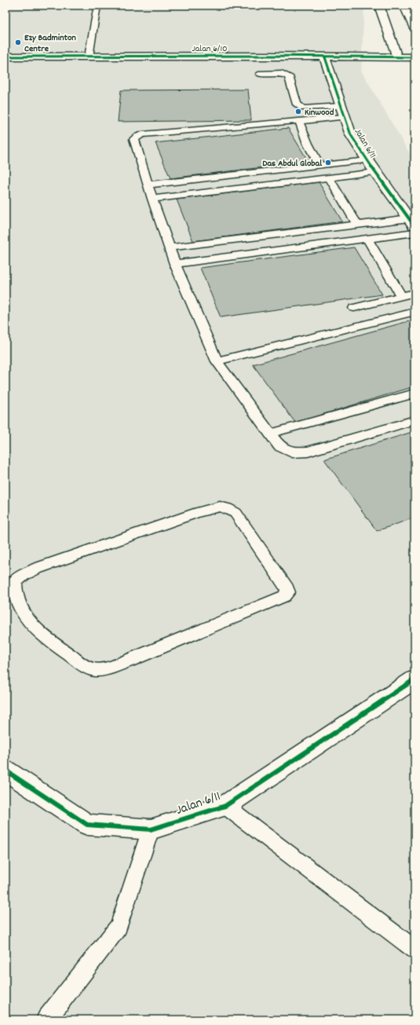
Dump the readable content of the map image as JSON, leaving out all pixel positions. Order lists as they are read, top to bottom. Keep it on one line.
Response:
{"streets":{"street":["Jalan 6/10","Jalan 6/11"]},"crossings":[["Jalan 6/10","Jalan 6/11"]],"places":["Ezy Badminton Centre","Kinwood","Das Abdul Global"]}
